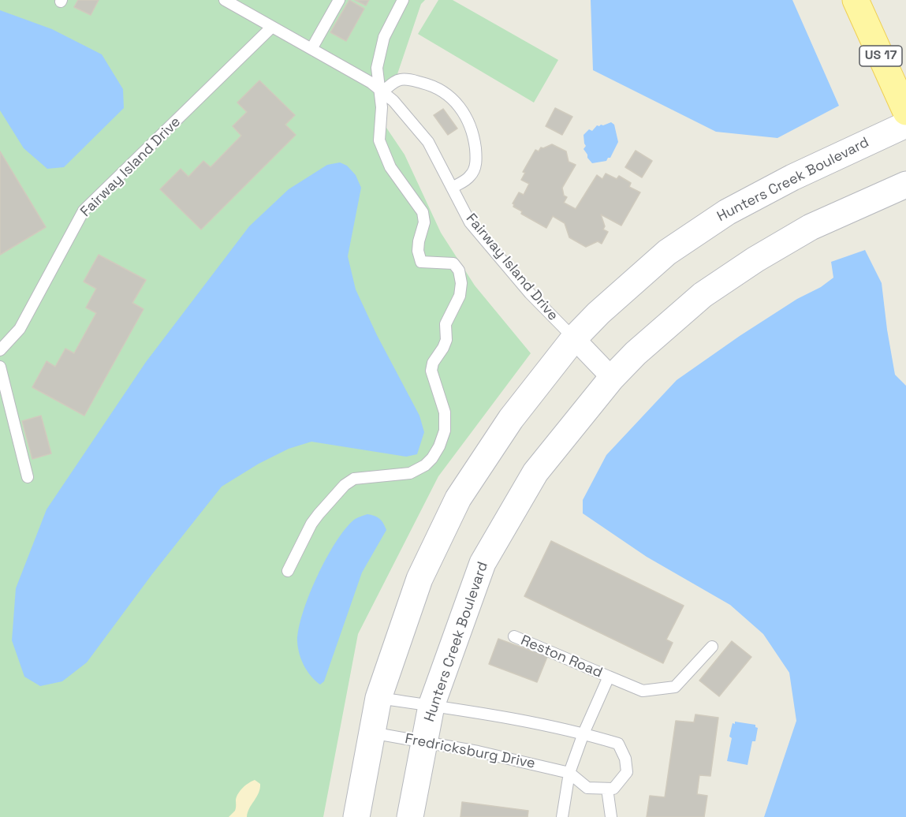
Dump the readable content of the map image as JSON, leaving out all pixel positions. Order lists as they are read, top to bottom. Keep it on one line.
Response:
{"streets":{"main road":["US 17"],"street":["Fairway Island Drive","Hunters Creek Boulevard"],"lane":["Reston Road","Fredricksburg Drive"]},"crossings":[["Fairway Island Drive","Hunters Creek Boulevard"],["Hunters Creek Boulevard","Fredricksburg Drive"],["Reston Road","Fredricksburg Drive"]]}
